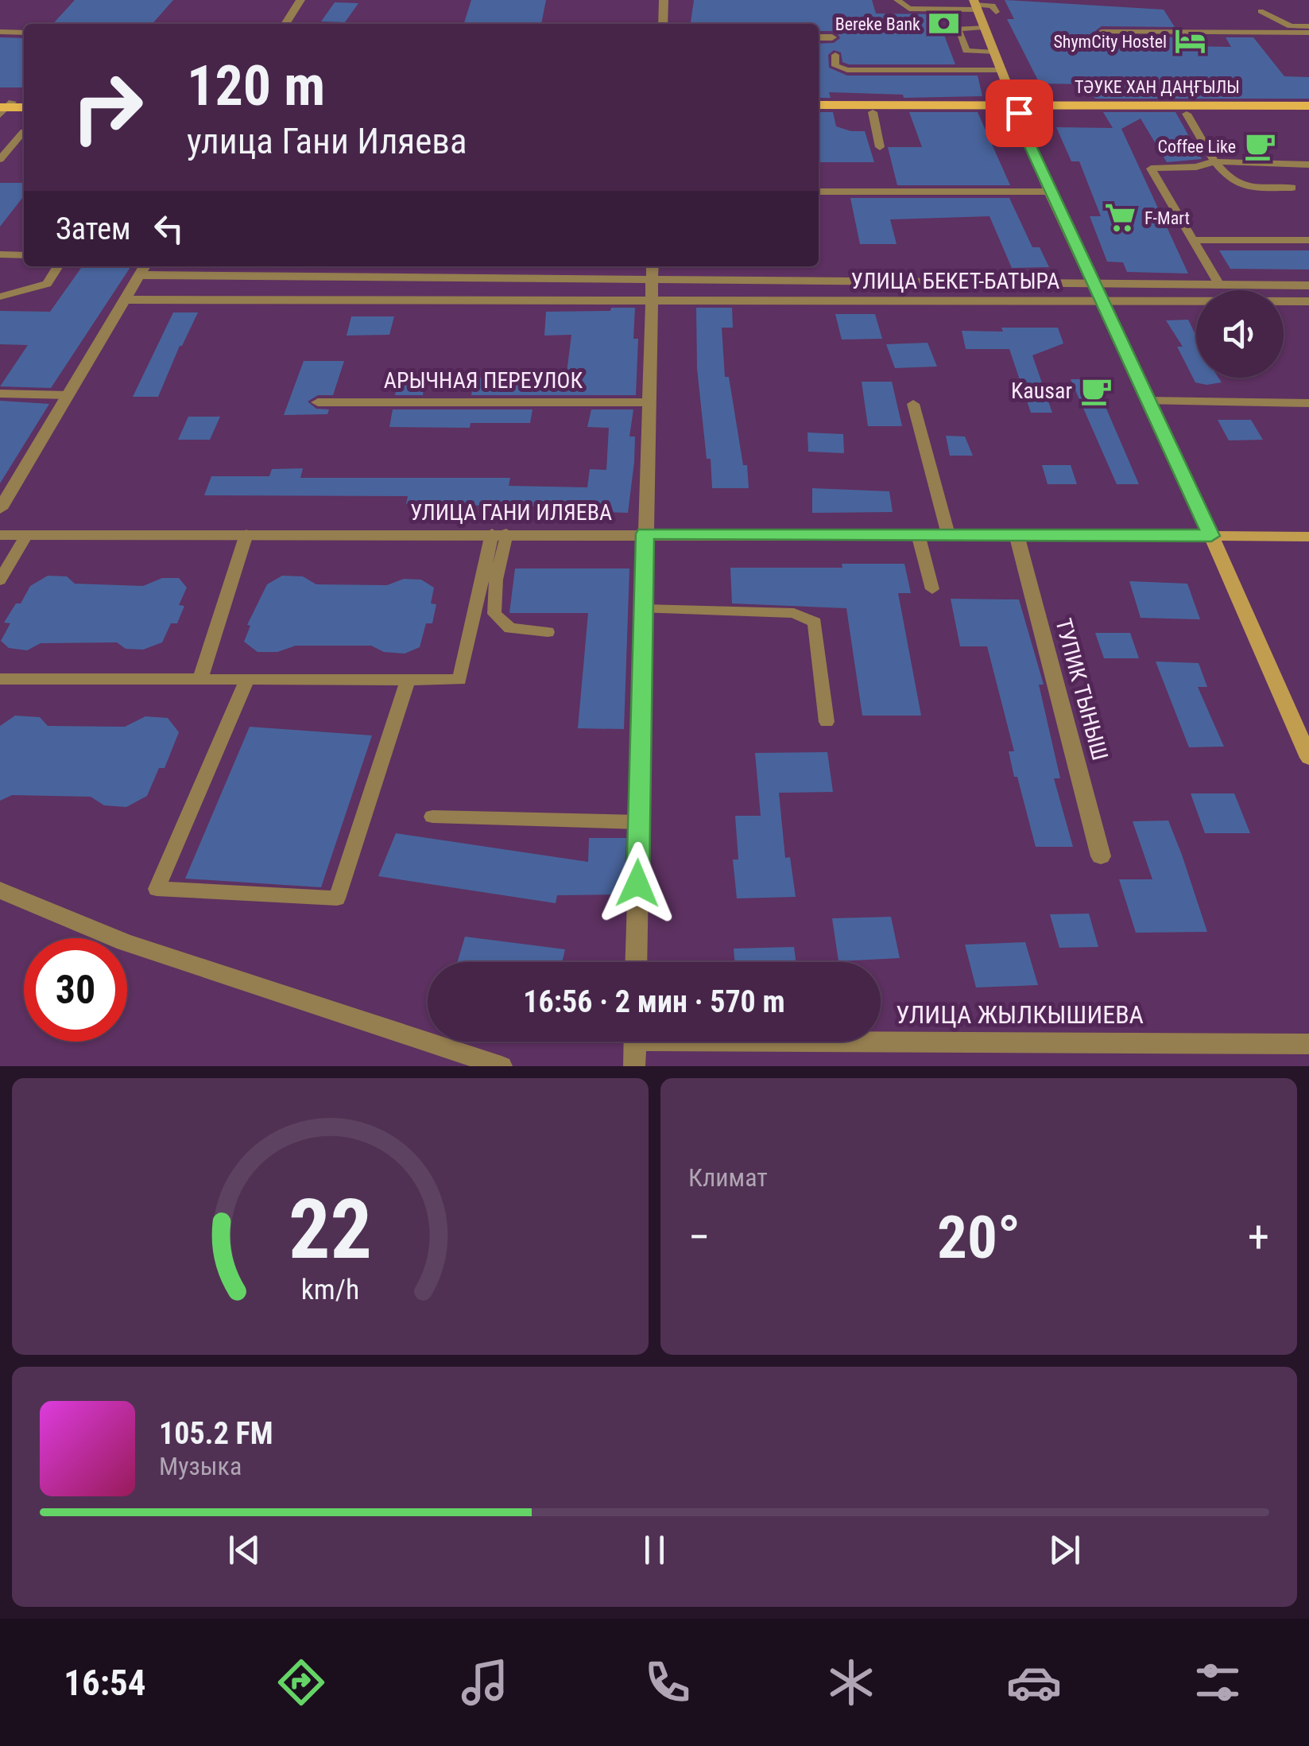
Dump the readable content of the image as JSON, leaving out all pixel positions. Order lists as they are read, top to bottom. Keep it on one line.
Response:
{"streets":{"main road":["ТӘУКЕ ХАН ДАҢҒЫЛЫ","УЛИЦА ГАНИ ИЛЯЕВА"],"street":["УЛИЦА БЕКЕТ-БАТЫРА","АРЫЧНАЯ ПЕРЕУЛОК","ТУПИК ТЫНЫШ","УЛИЦА ЖЫЛКЫШИЕВА"]},"crossings":[["УЛИЦА ГАНИ ИЛЯЕВА","ТУПИК ТЫНЫШ"]],"places":{"bank":["Bereke Bank"],"hotel":["ShymCity Hostel"],"cafe":["Coffee Like","Kausar"],"supermarket":["F-Mart"]},"page":{"turn":["120 m","улица Гани Иляева"],"then":"Затем","limit":"30","trip":"16:56 · 2 мин · 570 m","tile":"Климат","heat":["−","20°","+"],"song":["105.2 FM","Музыка"],"tabs":"16:54","gauge":["22","km/h"]}}
